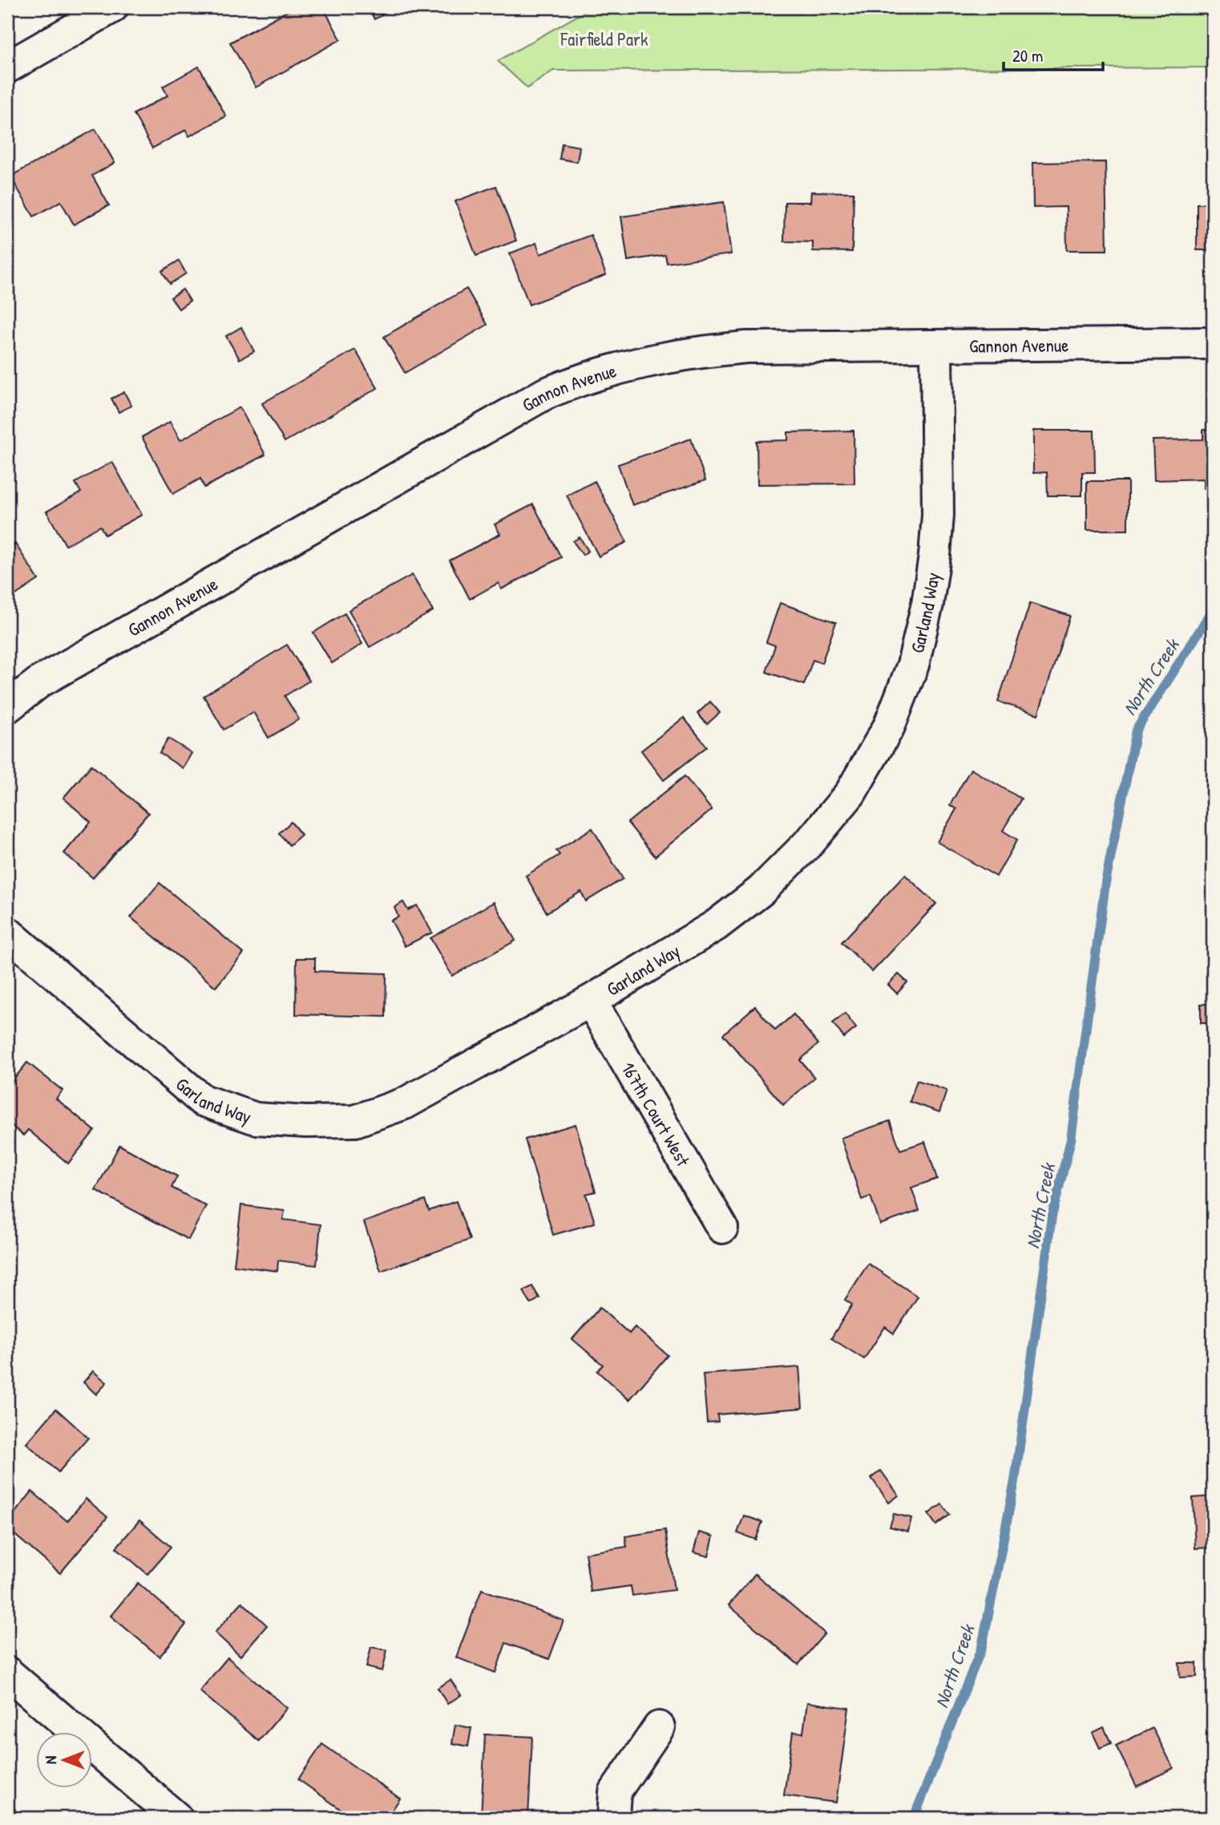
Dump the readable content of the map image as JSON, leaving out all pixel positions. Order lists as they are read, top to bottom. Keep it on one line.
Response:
{"streets":{"street":["Gannon Avenue","Garland Way","167th Court West"]},"crossings":[["Gannon Avenue","Garland Way"],["Garland Way","167th Court West"]],"water":["North Creek"],"parks":["Fairfield Park"],"scale_bar":"20 m","north":"left"}
